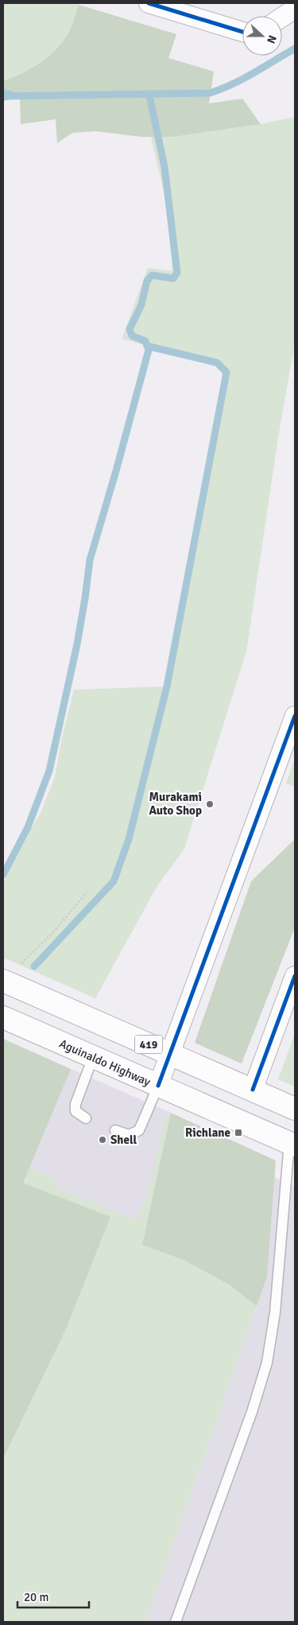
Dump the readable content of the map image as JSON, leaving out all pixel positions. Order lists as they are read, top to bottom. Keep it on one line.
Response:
{"streets":{"highway":["419","Aguinaldo Highway"]},"places":{"other":["Murakami Auto Shop","Shell"],"transit":["Richlane"]},"scale_bar":"20 m","north":"right"}
